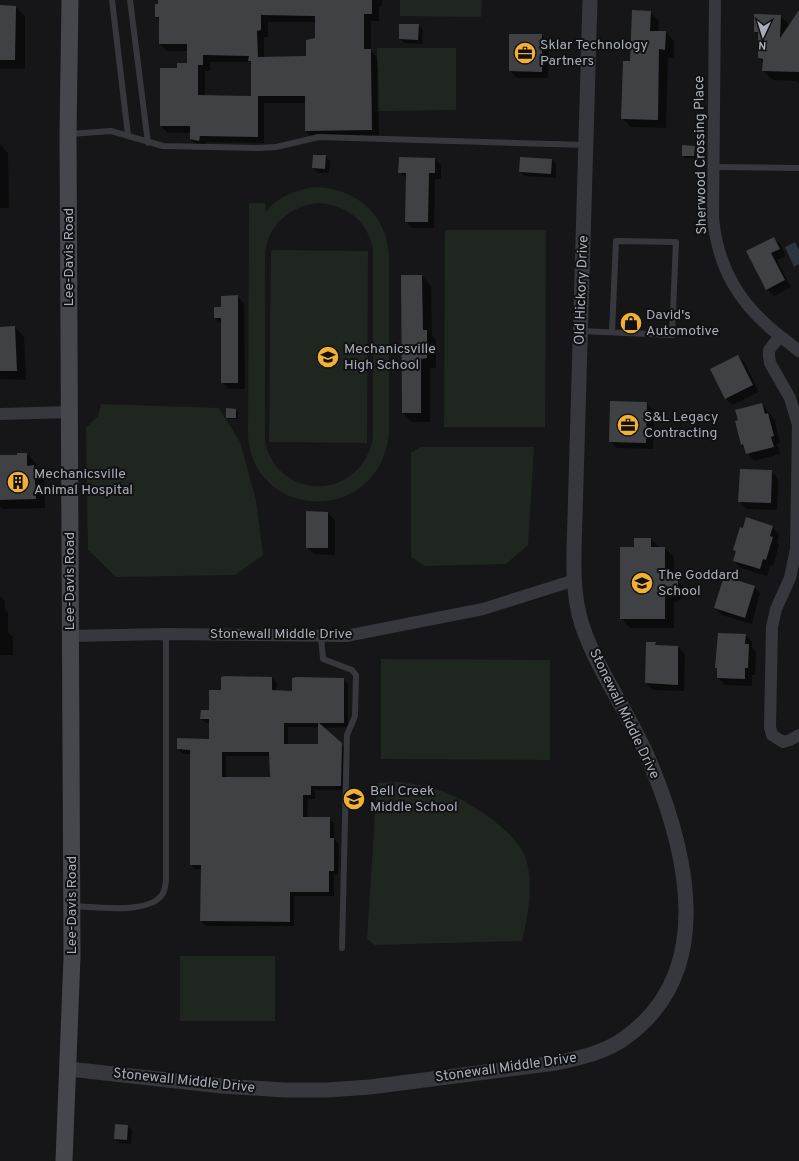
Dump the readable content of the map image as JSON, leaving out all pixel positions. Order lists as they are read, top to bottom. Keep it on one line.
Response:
{"streets":{"main road":["Lee-Davis Road"],"street":["Sherwood Crossing Place","Old Hickory Drive","Stonewall Middle Drive"]},"crossings":[["Lee-Davis Road","Stonewall Middle Drive"],["Old Hickory Drive","Stonewall Middle Drive"]],"places":{"office":["Sklar Technology Partners","S&L Legacy Contracting"],"shop":["David's Automotive"],"school or university":["Mechanicsville High School","The Goddard School","Bell Creek Middle School"],"building":["Mechanicsville Animal Hospital"]},"north":"bottom"}
